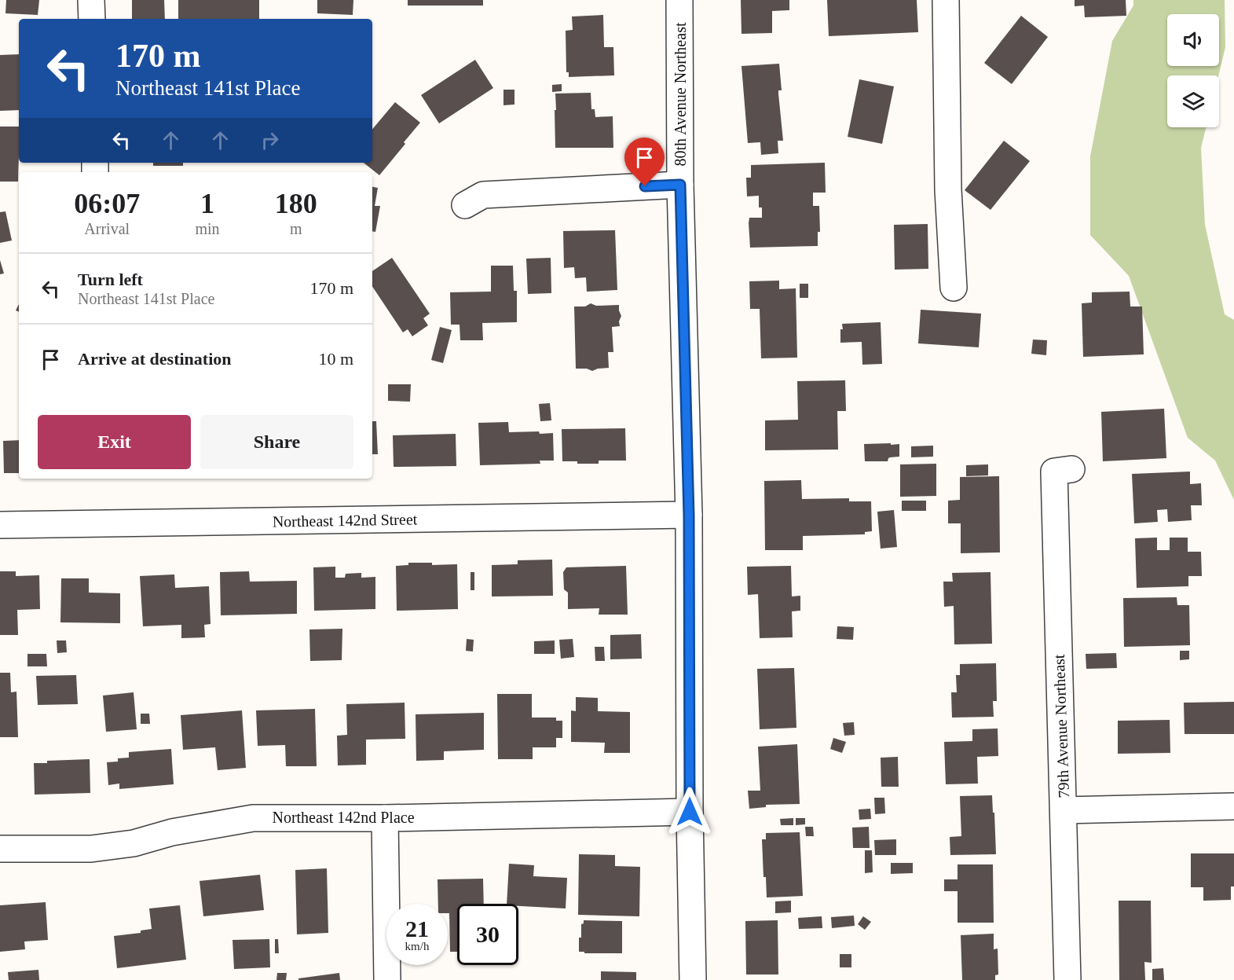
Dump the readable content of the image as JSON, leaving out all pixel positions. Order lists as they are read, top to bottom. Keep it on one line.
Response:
{"streets":{"street":["80th Avenue Northeast","Northeast 142nd Street","79th Avenue Northeast","Northeast 142nd Place"]},"crossings":[["80th Avenue Northeast","Northeast 142nd Street"],["80th Avenue Northeast","Northeast 142nd Place"]],"page":{"turn":["170 m","Northeast 141st Place"],"eta":["06:07","Arrival","1","min","180","m"],"list":[{"name":"Turn left","note":"Northeast 141st Place","value":"170 m"},{"name":"Arrive at destination","value":"10 m"}],"buttons":["Exit","Share"],"speed":"21 km/h","limit":"30"}}
